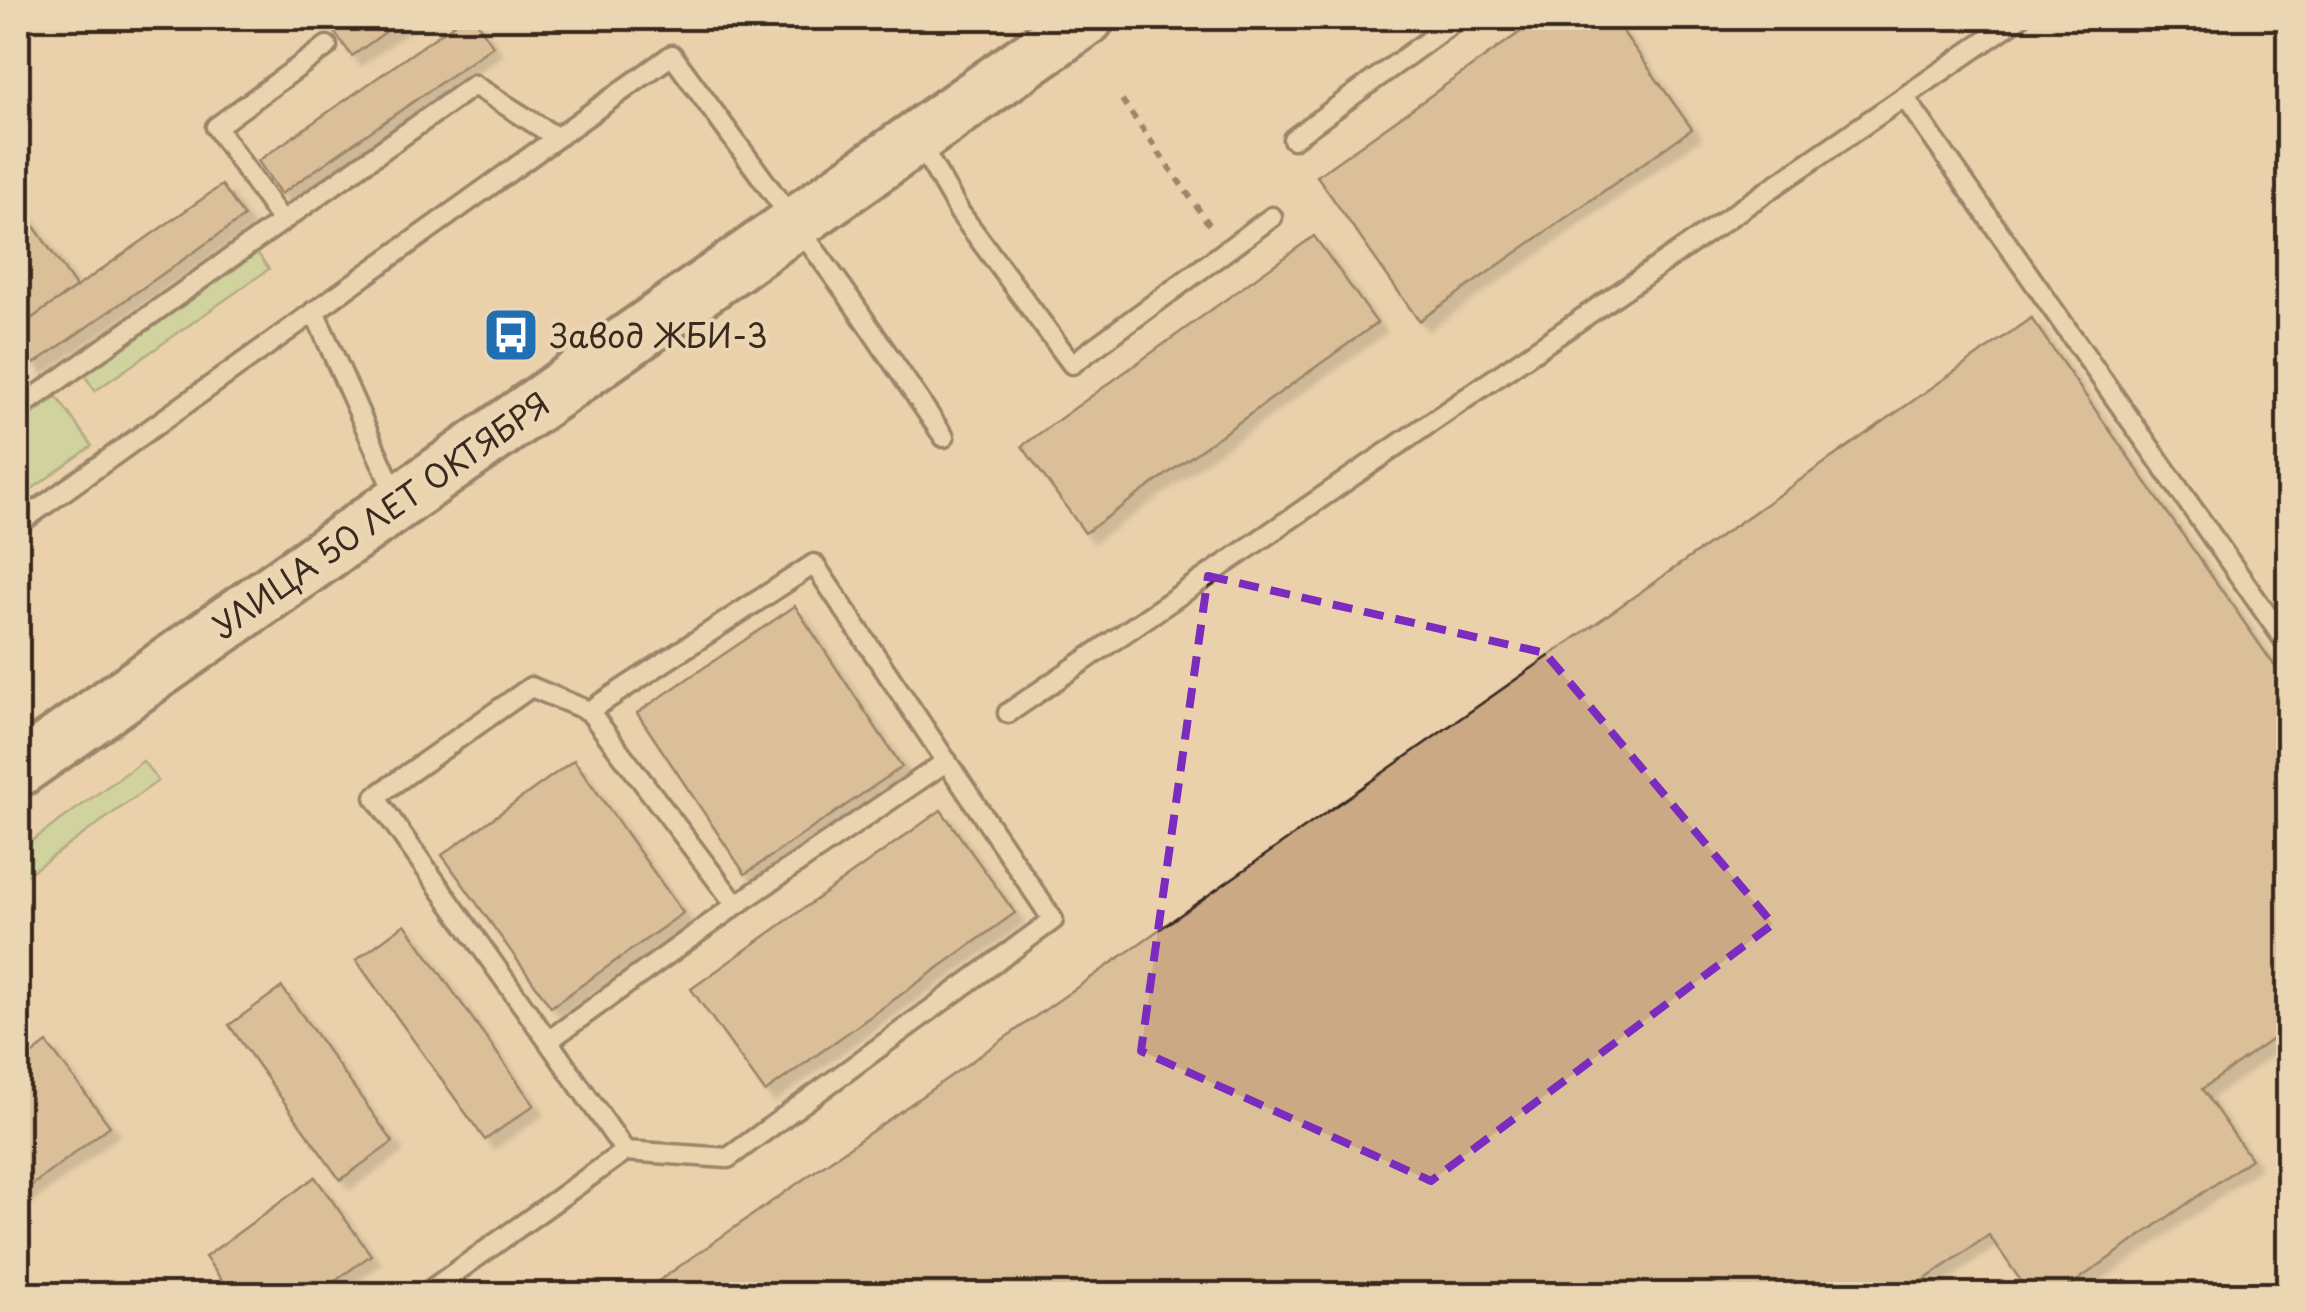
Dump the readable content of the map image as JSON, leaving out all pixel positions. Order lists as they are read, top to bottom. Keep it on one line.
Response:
{"streets":{"main road":["УЛИЦА 50 ЛЕТ ОКТЯБРЯ"]},"places":{"bus stop":["Завод ЖБИ-3"]}}
